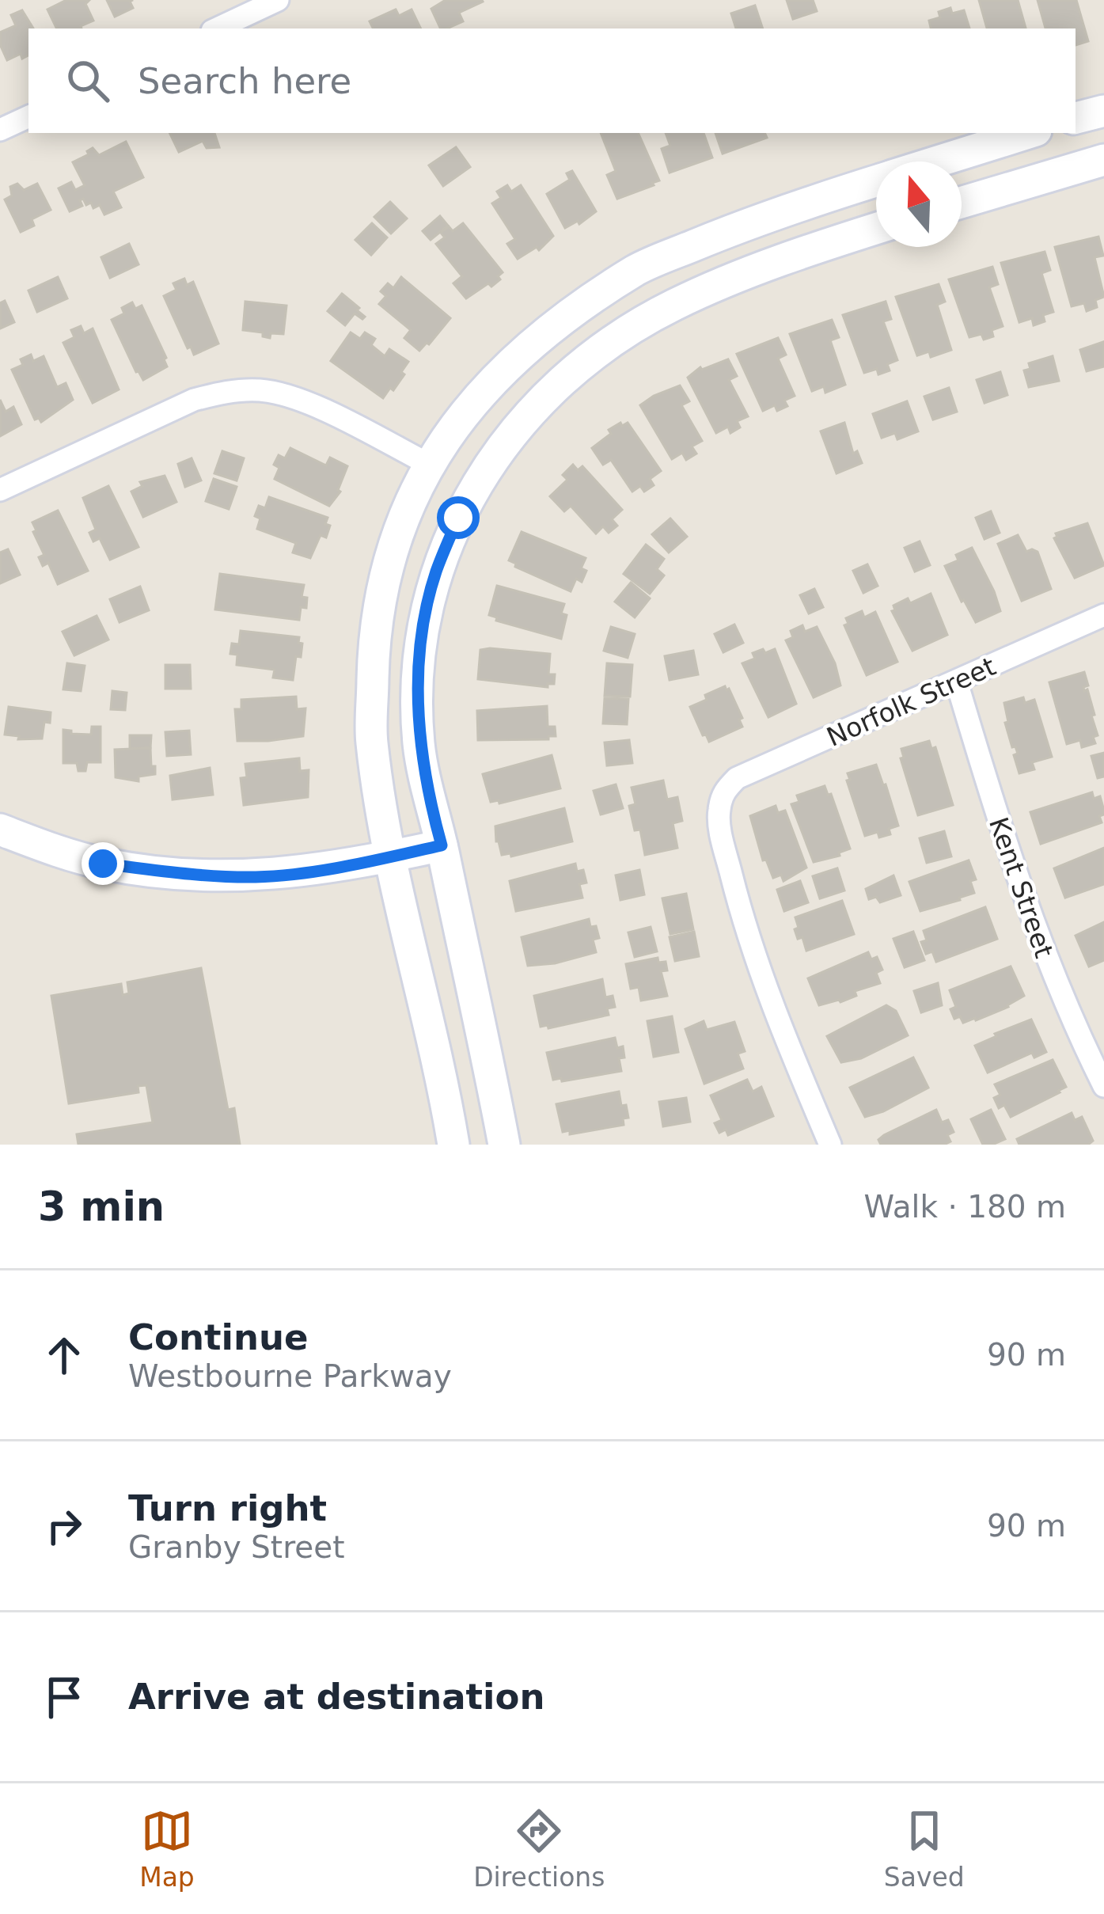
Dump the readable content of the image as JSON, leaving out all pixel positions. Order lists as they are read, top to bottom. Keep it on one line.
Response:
{"streets":{"street":["Norfolk Street","Kent Street"]},"crossings":[["Norfolk Street","Kent Street"]],"north":"top","page":{"search":"Search here","heading":["3 min","Walk · 180 m"],"list":[["Continue","Westbourne Parkway","90 m"],["Turn right","Granby Street","90 m"],"Arrive at destination"],"nav":["Map","Directions","Saved"]}}
